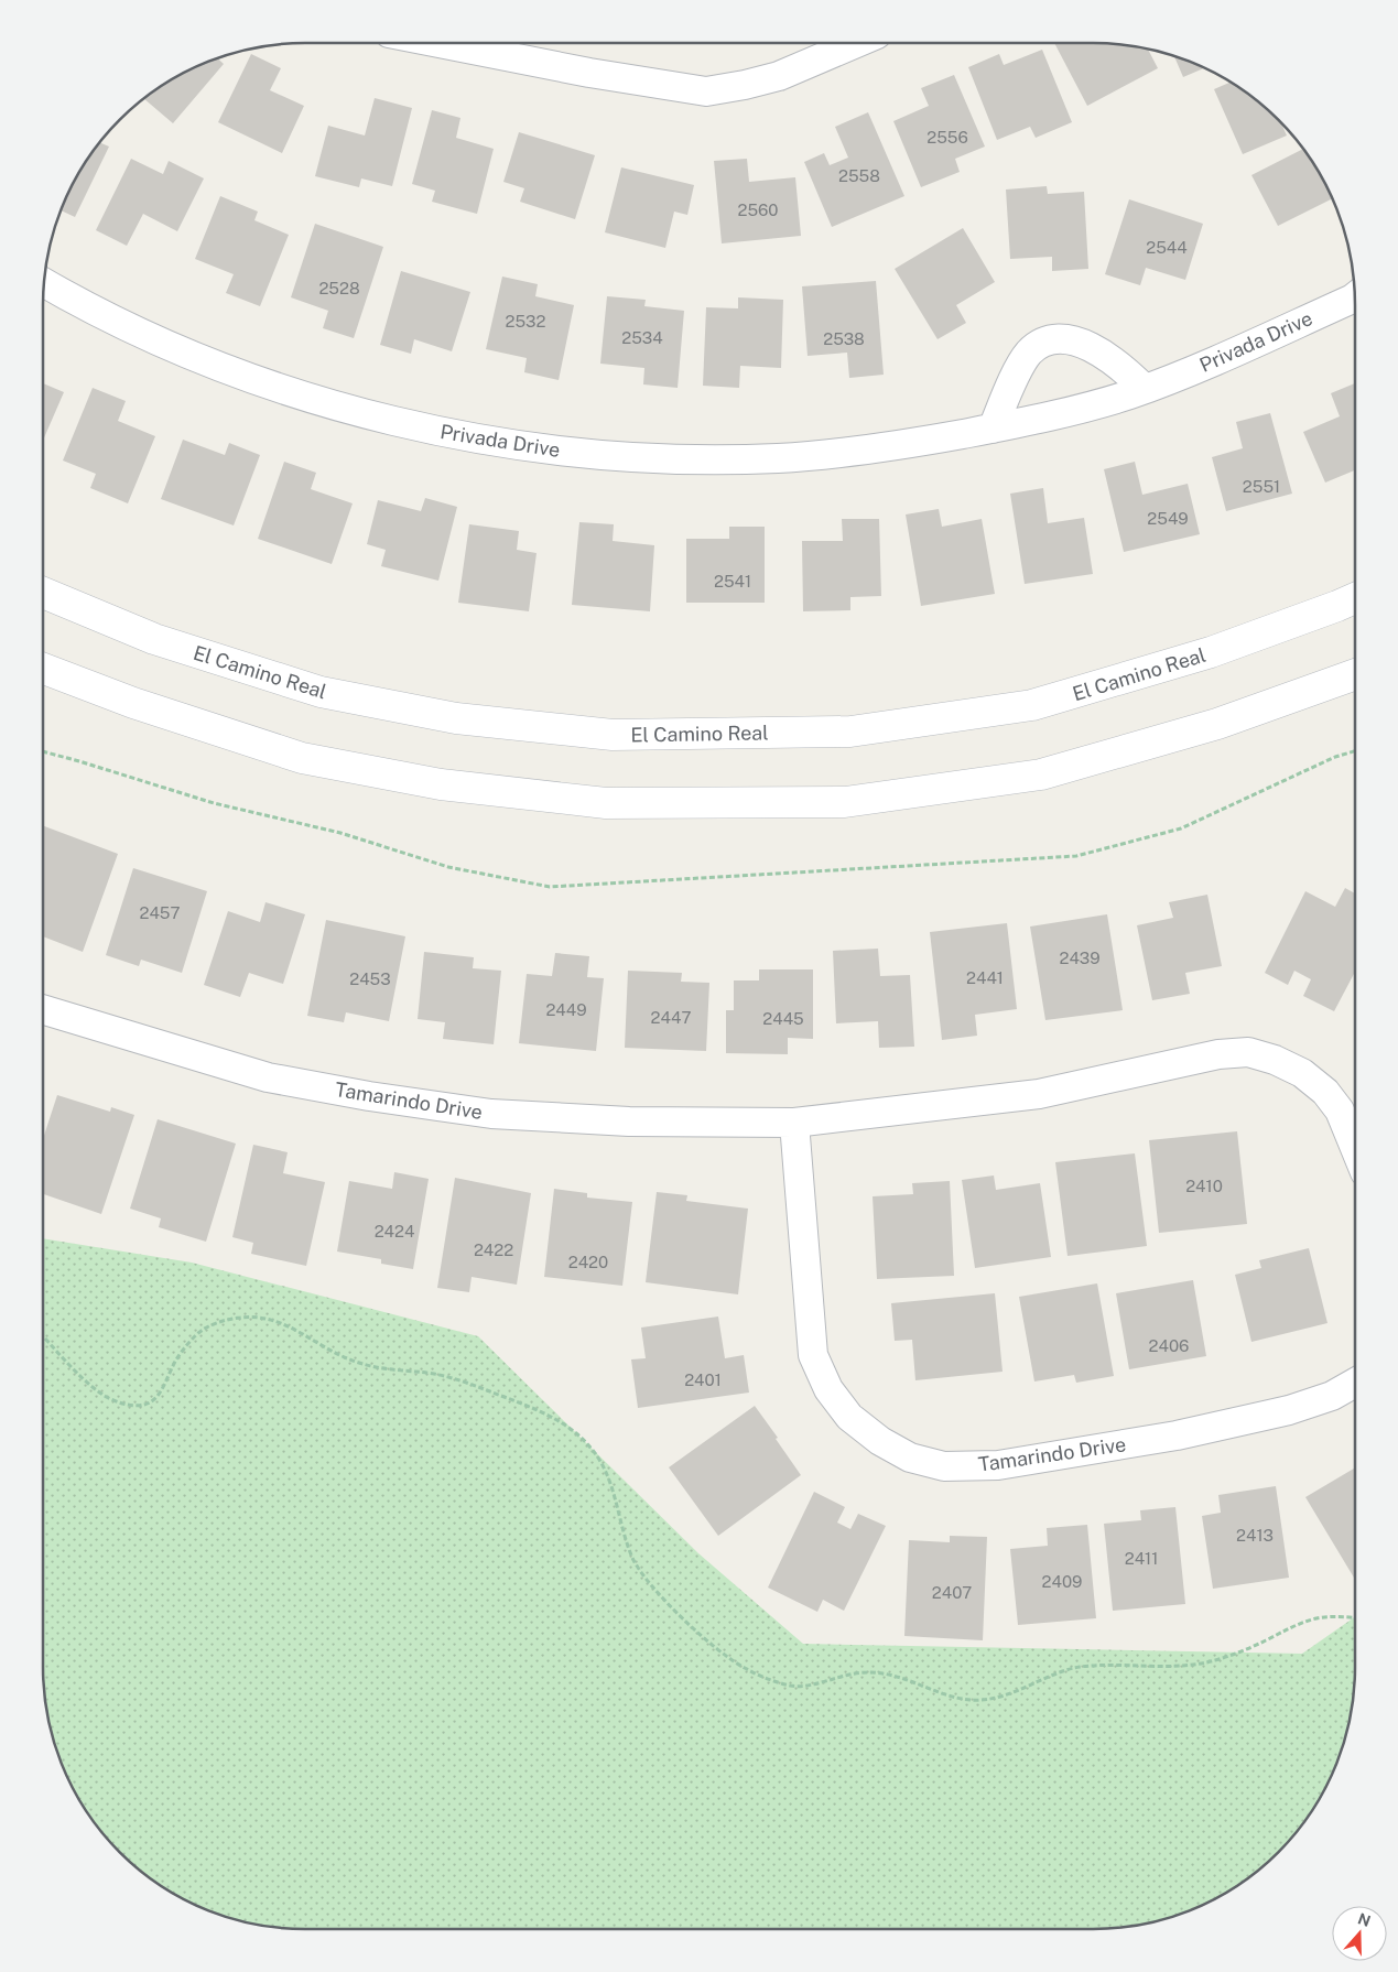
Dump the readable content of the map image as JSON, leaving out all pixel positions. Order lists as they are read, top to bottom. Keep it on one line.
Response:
{"streets":{"main road":["El Camino Real"],"street":["Privada Drive","Tamarindo Drive"]},"house_numbers":["2556","2558","2560","2544","2528","2532","2534","2538","2551","2549","2541","2457","2439","2441","2453","2449","2447","2445","2410","2424","2422","2420","2406","2401","2413","2411","2409","2407"],"north":"top"}
